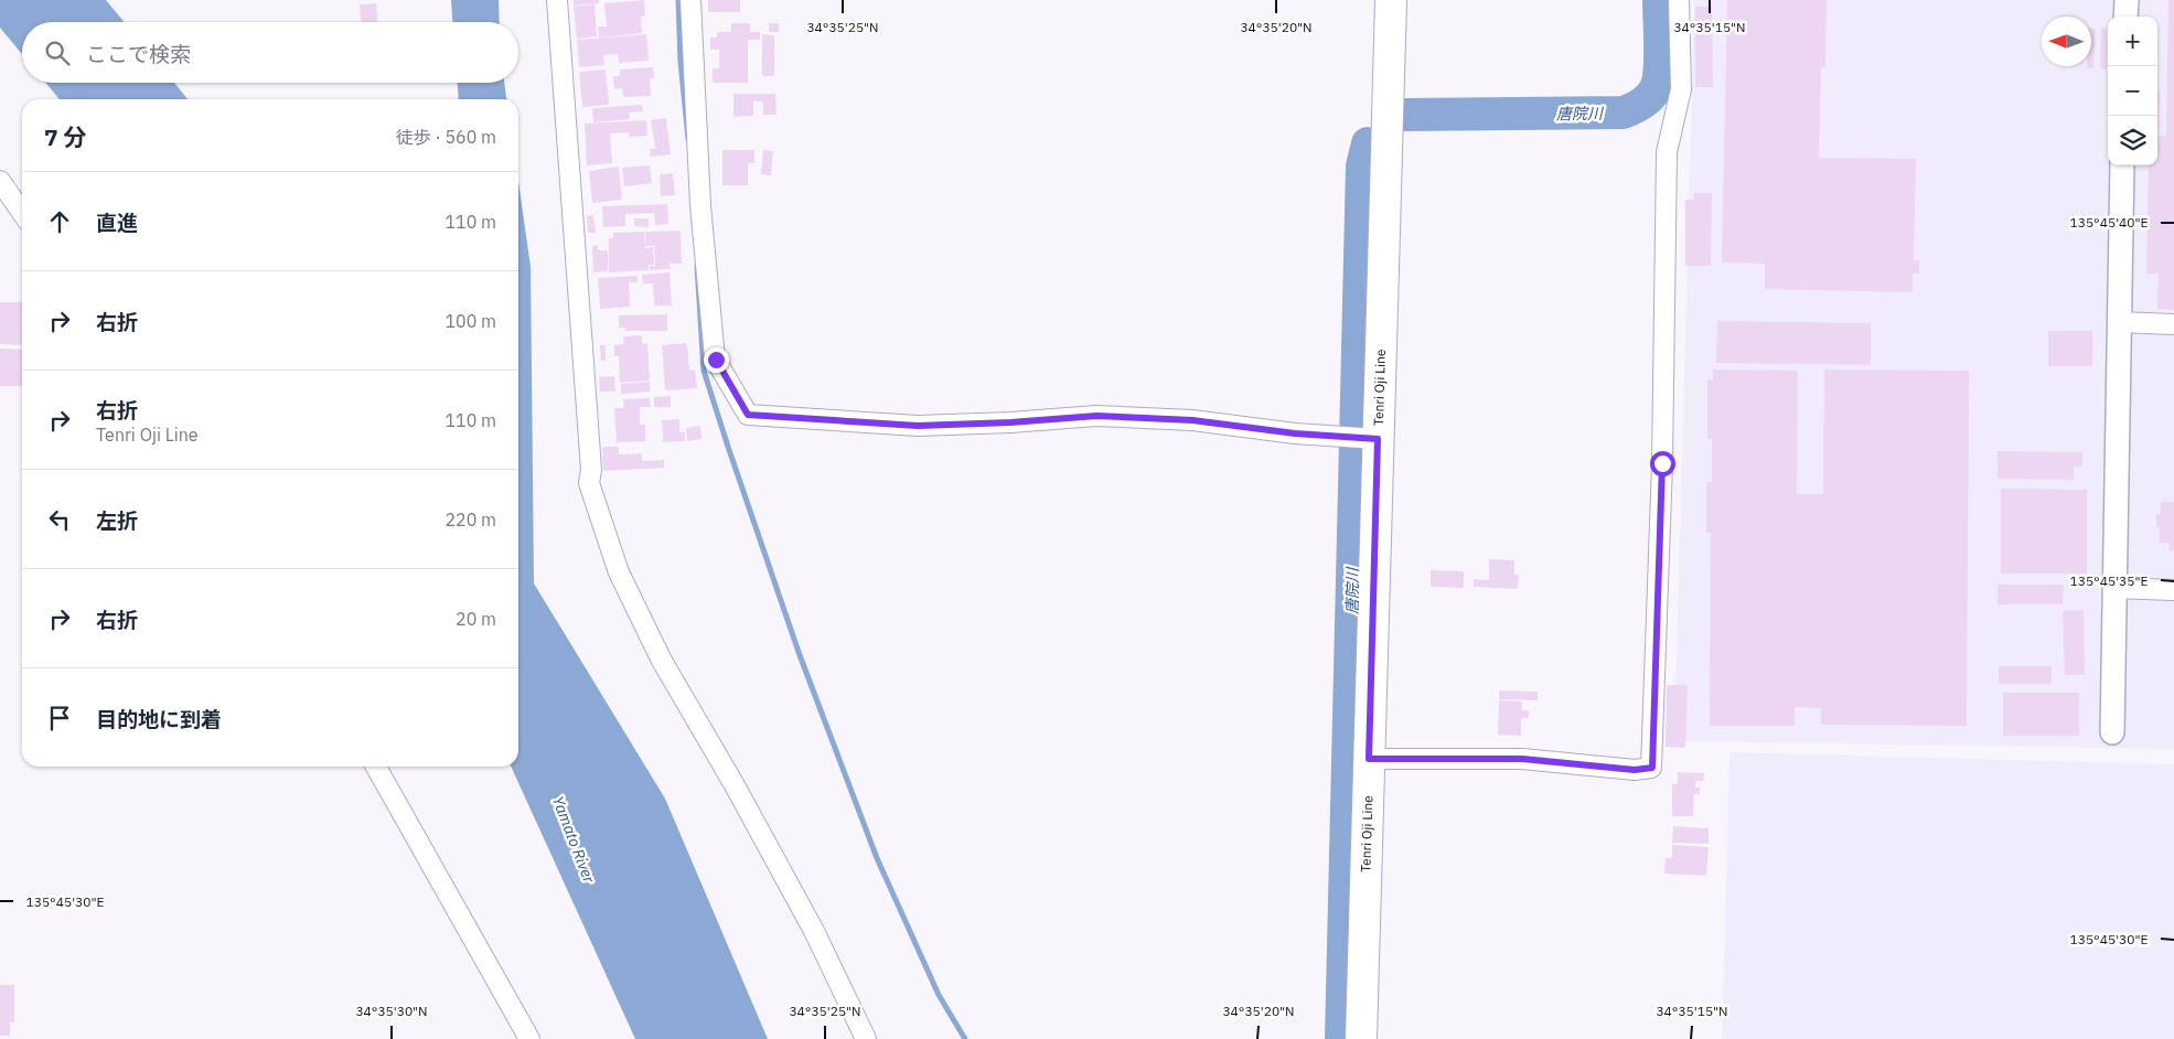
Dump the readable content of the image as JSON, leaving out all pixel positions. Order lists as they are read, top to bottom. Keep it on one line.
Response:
{"streets":{"main road":["Tenri Oji Line"]},"water":["唐院川","Yamato River"],"north":"left","page":{"map_buttons":["+","−"],"search":"ここで検索","heading":["7 分","徒歩 · 560 m"],"list":[["直進","110 m"],["右折","100 m"],["右折","Tenri Oji Line","110 m"],["左折","220 m"],["右折","20 m"],"目的地に到着"]},"coordinates":["34°35'25\"N","34°35'20\"N","34°35'15\"N","135°45'40\"E","135°45'35\"E","135°45'30\"E","34°35'30\"N"]}
